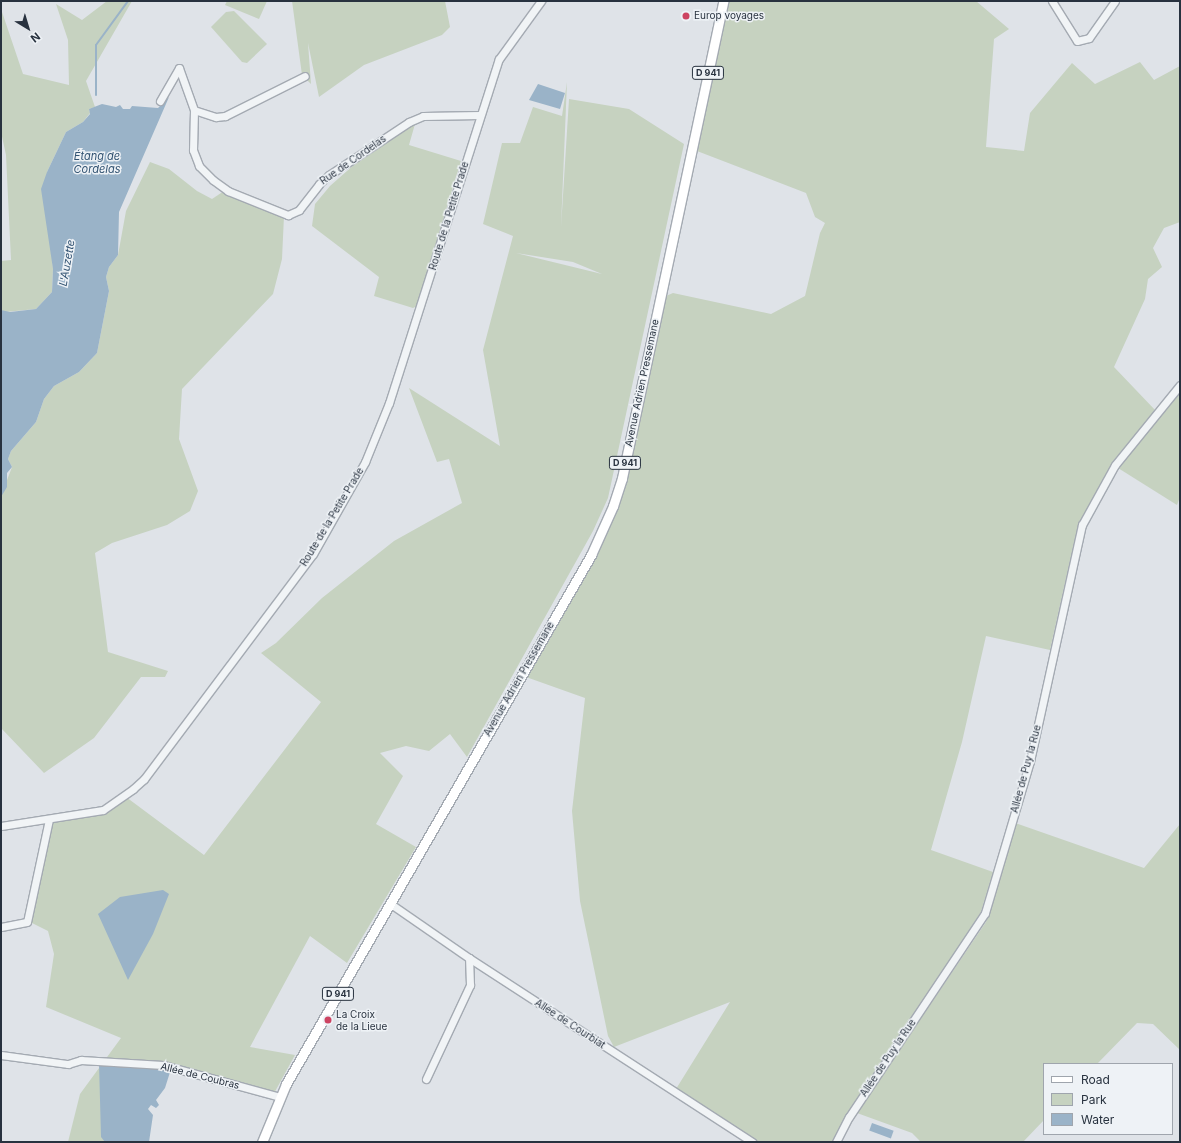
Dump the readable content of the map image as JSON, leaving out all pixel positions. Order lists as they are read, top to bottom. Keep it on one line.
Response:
{"streets":{"main road":["D 941","Avenue Adrien Pressemane"],"street":["Rue de Cordelas","Route de la Petite Prade","Allée de Puy la Rue","Allée de Courbiat","Allée de Coubras"]},"crossings":[["D 941","Avenue Adrien Pressemane"],["D 941","Allée de Courbiat"],["D 941","Allée de Coubras"],["Rue de Cordelas","Route de la Petite Prade"],["Avenue Adrien Pressemane","Allée de Courbiat"]],"water":["Étang de Cordelas","L'Auzette"],"places":["Europ voyages","La Croix de la Lieue"],"legend":["Road","Park","Water"],"north":"bottom right"}
